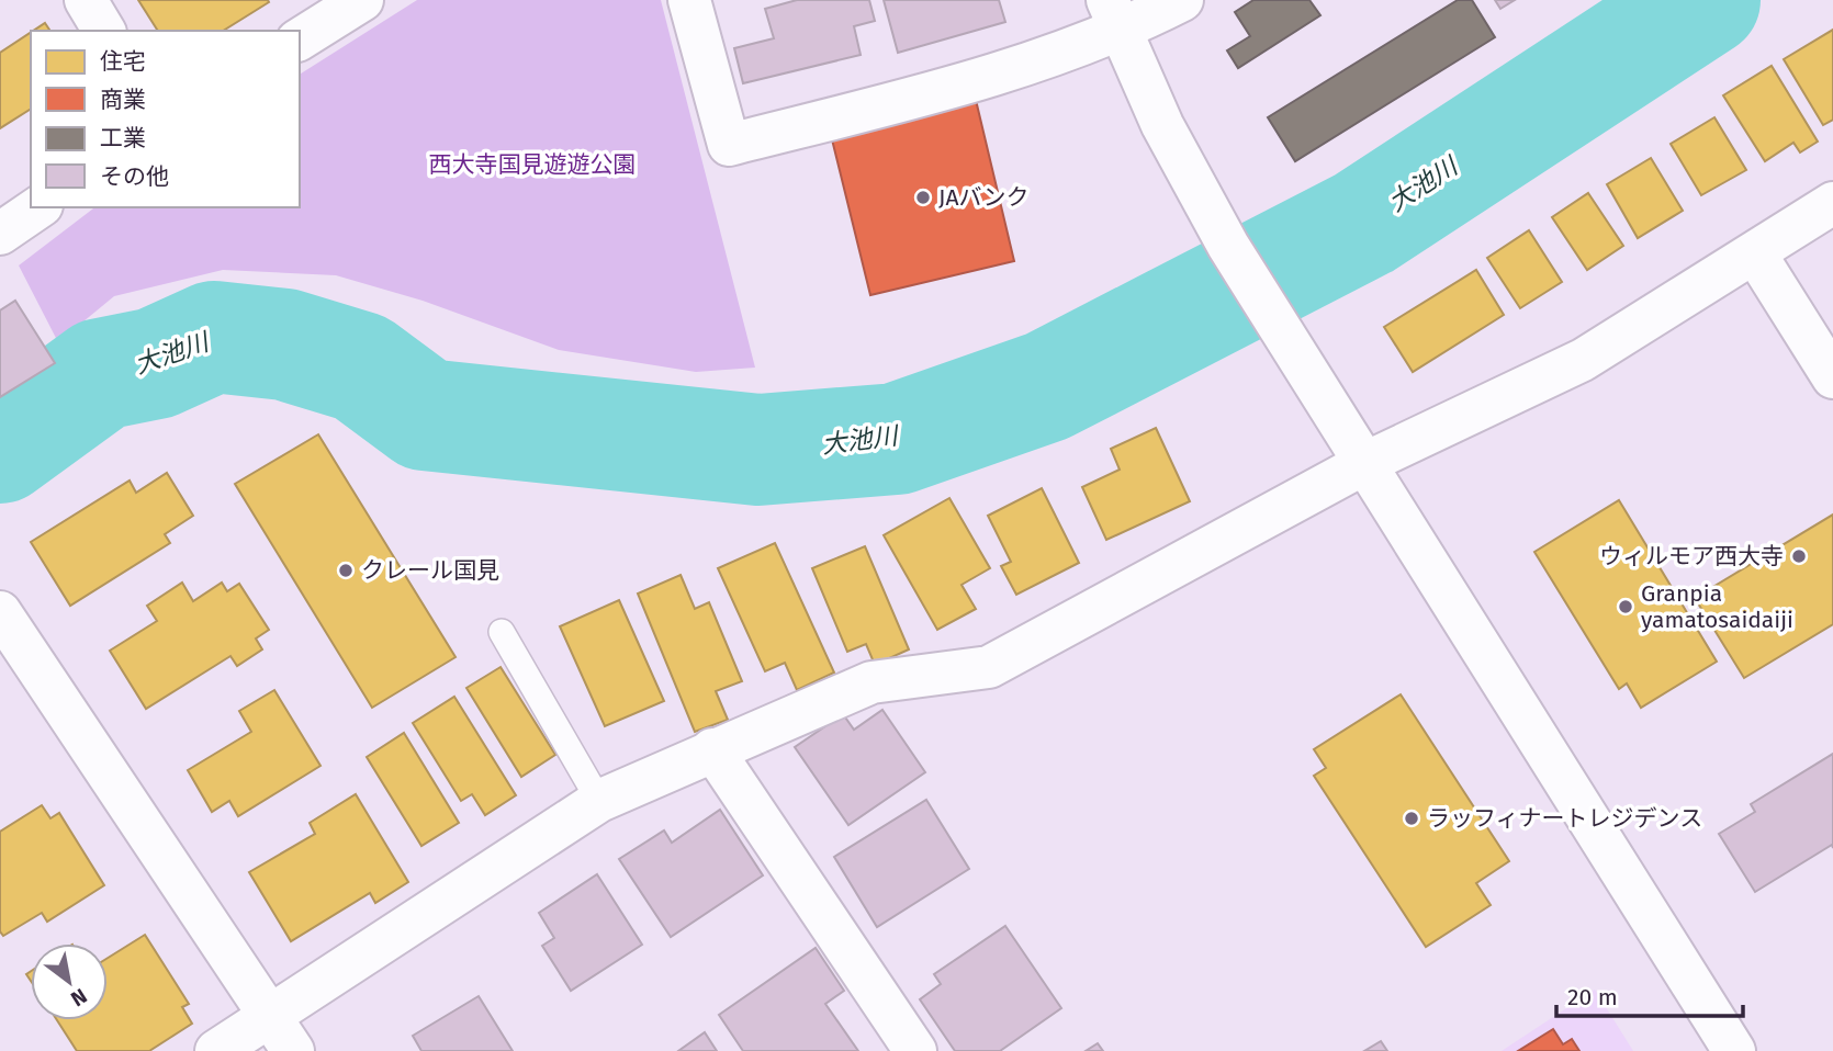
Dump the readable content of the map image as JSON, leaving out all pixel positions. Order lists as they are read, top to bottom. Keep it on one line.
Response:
{"water":["大池川"],"parks":["西大寺国見遊遊公園"],"places":["JAバンク","ウィルモア西大寺","クレール国見","Granpia yamatosaidaiji","ラッフィナートレジデンス"],"legend":["住宅","商業","工業","その他"],"scale_bar":"20 m","north":"bottom right"}
